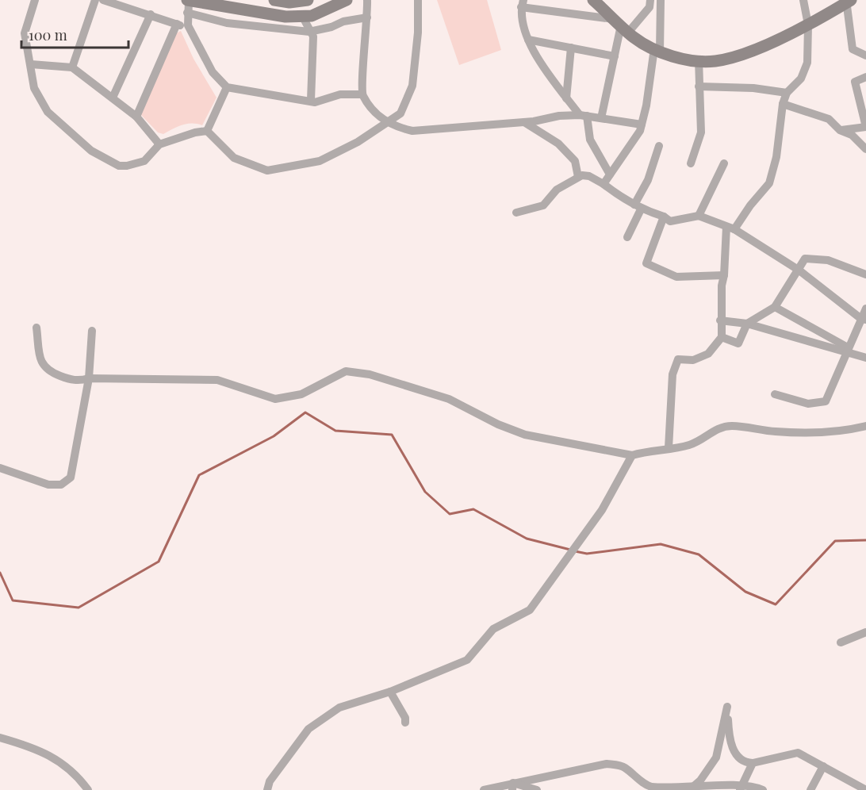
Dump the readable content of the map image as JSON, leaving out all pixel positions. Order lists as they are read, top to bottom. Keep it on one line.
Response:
{"scale_bar":"100 m"}
